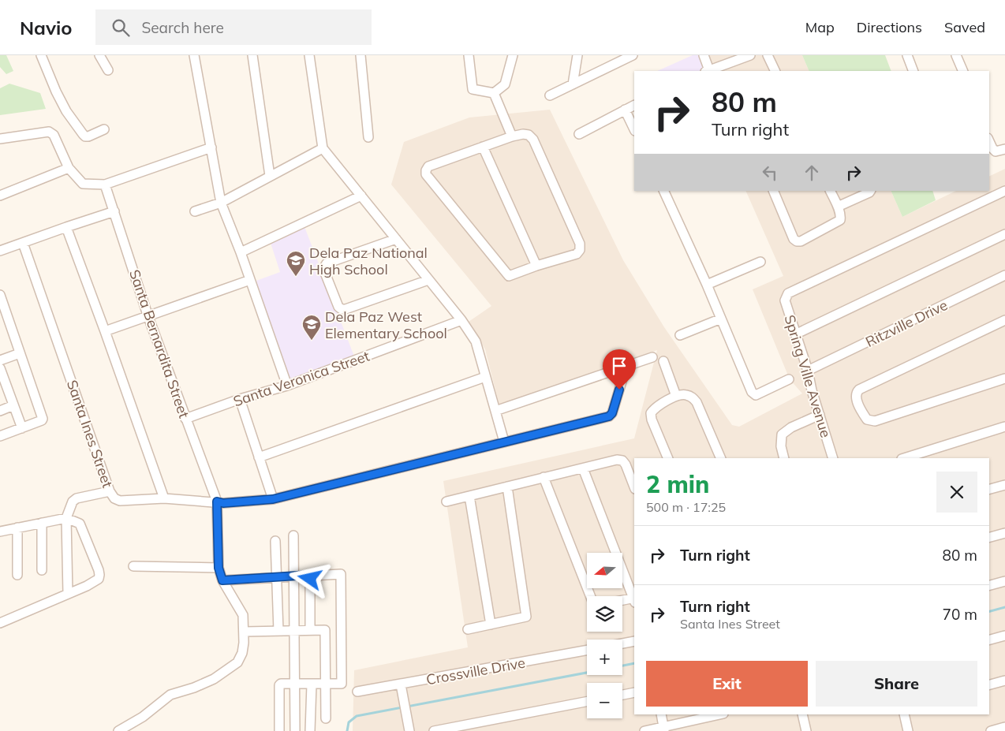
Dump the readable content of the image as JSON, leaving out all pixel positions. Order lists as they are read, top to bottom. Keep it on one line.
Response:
{"streets":{"street":["Ritzville Drive","Santa Bernardita Street","Spring Ville Avenue","Santa Veronica Street","Santa Ines Street","Crossville Drive"]},"crossings":[["Ritzville Drive","Spring Ville Avenue"],["Santa Bernardita Street","Santa Veronica Street"],["Santa Bernardita Street","Santa Ines Street"]],"places":{"school or university":["Dela Paz National High School","Dela Paz West Elementary School"]},"north":"left","page":{"header":"Navio","search":"Search here","nav":["Map","Directions","Saved"],"turn":["80 m","Turn right"],"heading":["2 min","500 m · 17:25"],"list":[{"name":"Turn right","value":"80 m"},{"name":"Turn right","note":"Santa Ines Street","value":"70 m"}],"map_buttons":["+","−"],"buttons":["Exit","Share"]}}
